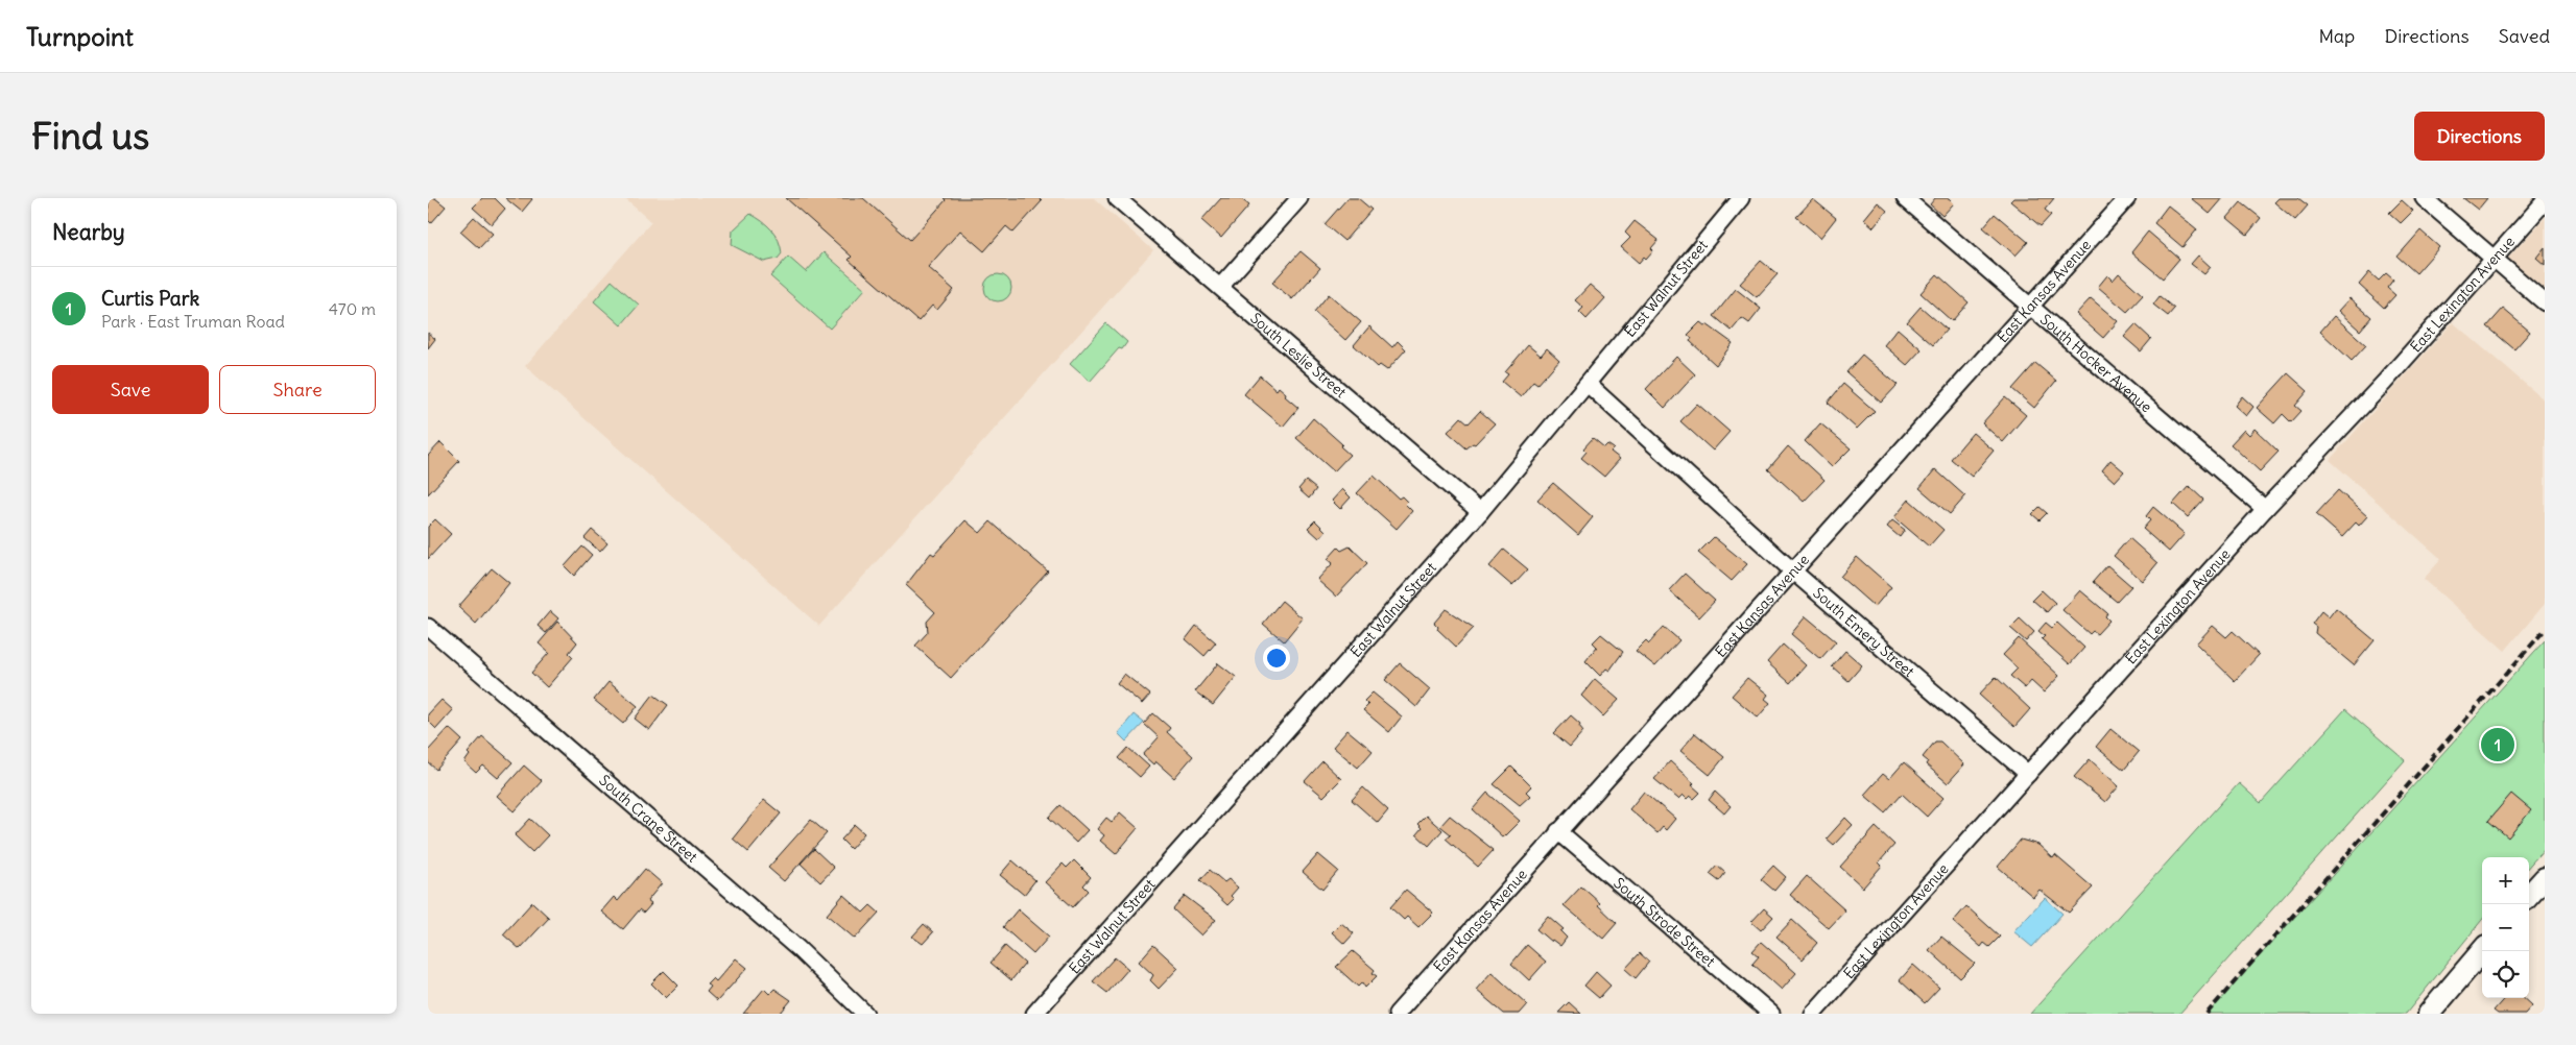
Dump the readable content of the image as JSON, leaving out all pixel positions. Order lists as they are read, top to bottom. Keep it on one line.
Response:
{"streets":{"street":["East Walnut Street","East Kansas Avenue","East Lexington Avenue","South Leslie Street","South Hocker Avenue","South Emery Street","South Crane Street","South Strode Street"]},"crossings":[["East Walnut Street","South Leslie Street"],["East Walnut Street","South Emery Street"],["East Kansas Avenue","South Hocker Avenue"],["East Kansas Avenue","South Emery Street"],["East Kansas Avenue","South Strode Street"],["East Lexington Avenue","South Hocker Avenue"],["East Lexington Avenue","South Emery Street"]],"page":{"header":"Turnpoint","nav":["Map","Directions","Saved"],"buttons":["Directions",["Save","Share"]],"title":"Find us","heading":"Nearby","list":[{"mark":"1","name":"Curtis Park","note":"Park · East Truman Road","value":"470 m"}],"pins":"1","map_buttons":["+","−"]}}
